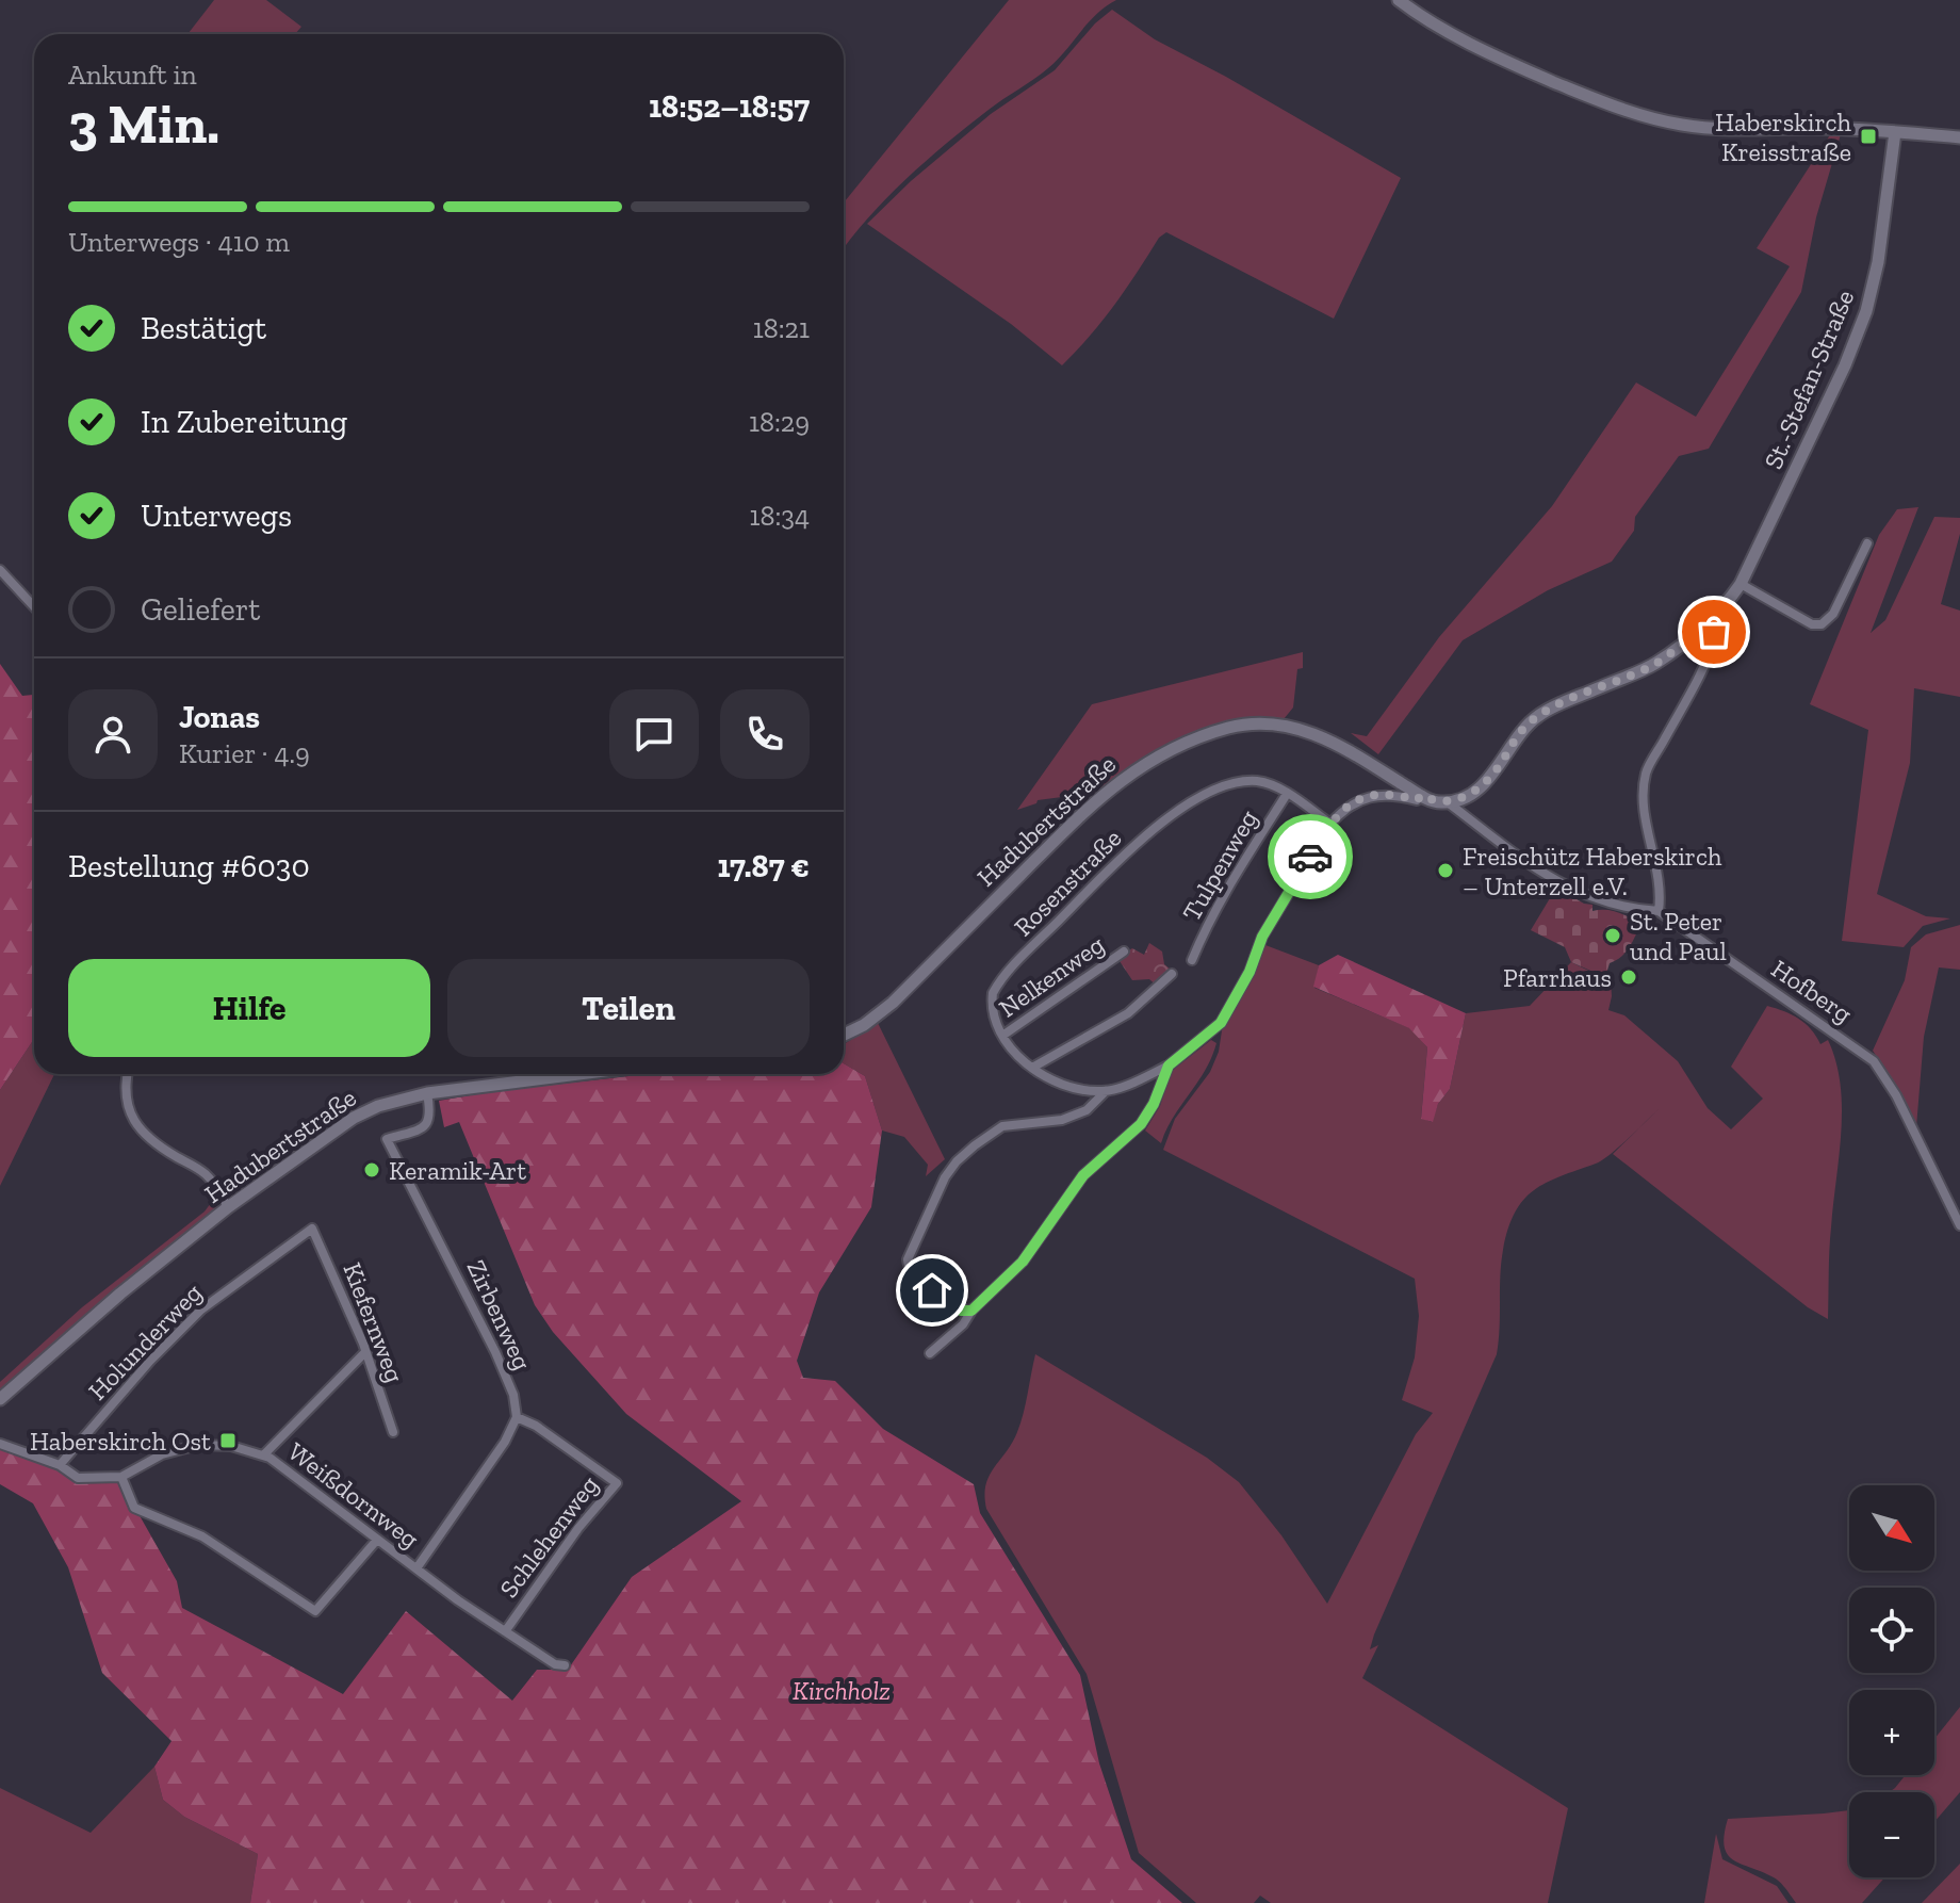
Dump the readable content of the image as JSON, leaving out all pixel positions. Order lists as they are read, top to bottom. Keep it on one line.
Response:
{"streets":{"street":["St.-Stefan-Straße","Hadubertstraße","Tulpenweg","Rosenstraße","Nelkenweg","Hofberg","Zirbenweg","Kiefernweg","Holunderweg","Weißdornweg","Schlehenweg"]},"crossings":[["Hadubertstraße","Zirbenweg"],["Tulpenweg","Rosenstraße"],["Rosenstraße","Nelkenweg"],["Zirbenweg","Schlehenweg"],["Kiefernweg","Holunderweg"],["Holunderweg","Weißdornweg"],["Weißdornweg","Schlehenweg"]],"parks":["Kirchholz"],"places":{"transit":["Haberskirch Kreisstraße","Haberskirch Ost"],"other":["Freischütz Haberskirch – Unterzell e.V.","St. Peter und Paul","Pfarrhaus","Keramik-Art"]},"north":"bottom right","page":{"heading":["3 Min.","Ankunft in","18:52–18:57"],"panel":["Jonas","Kurier · 4.9","Bestellung #6030","17.87 €"],"bar":"Unterwegs · 410 m","list":[["Bestätigt","18:21"],["In Zubereitung","18:29"],["Unterwegs","18:34"],"Geliefert"],"buttons":["Hilfe","Teilen"],"map_buttons":["+","−"]}}
